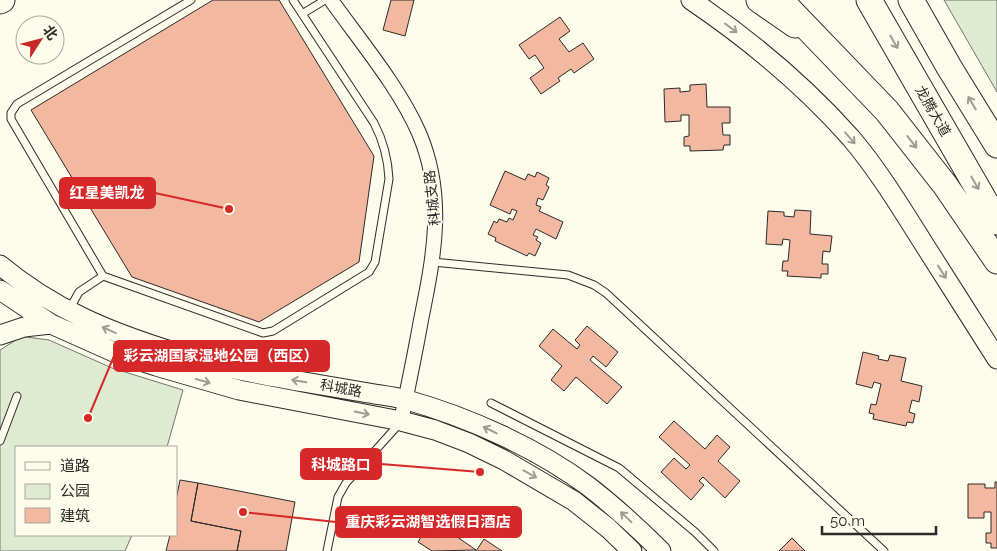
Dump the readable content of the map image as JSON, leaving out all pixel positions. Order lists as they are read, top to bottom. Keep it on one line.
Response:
{"streets":{"highway":["龙腾大道"],"main road":["科城路"],"street":["科城支路"]},"crossings":[["科城支路","科城路"]],"places":["红星美凯龙","彩云湖国家湿地公园（西区）","科城路口","重庆彩云湖智选假日酒店"],"legend":["道路","公园","建筑"],"scale_bar":"50 m","north":"top right"}
